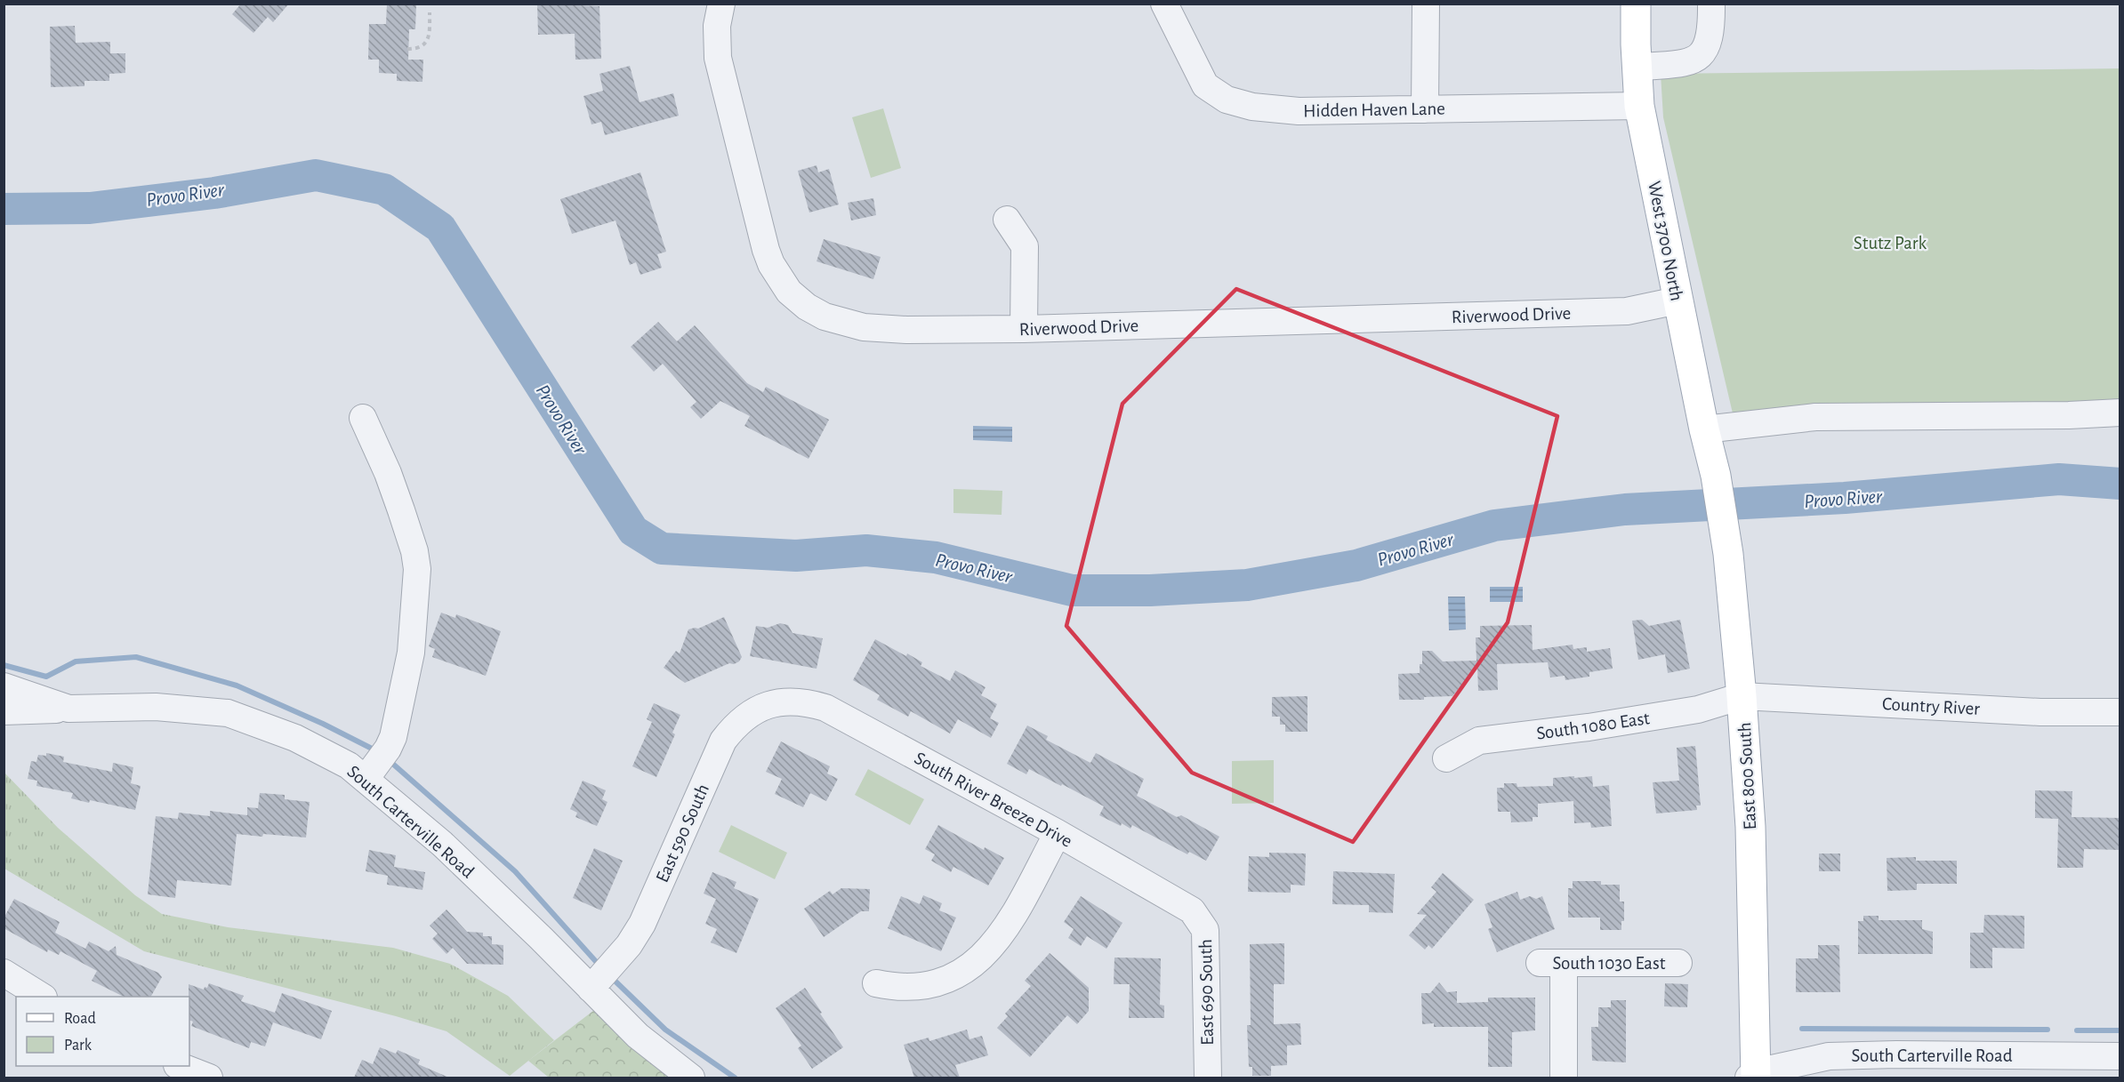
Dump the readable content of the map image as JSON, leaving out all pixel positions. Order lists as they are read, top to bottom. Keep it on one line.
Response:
{"streets":{"main road":["West 3700 North","East 800 South"],"street":["Hidden Haven Lane","Riverwood Drive","Country River","South 1080 East","South River Breeze Drive","South Carterville Road","East 590 South","South 1030 East","East 690 South"]},"crossings":[["Hidden Haven Lane","West 3700 North"],["West 3700 North","Riverwood Drive"],["West 3700 North","East 800 South"],["Country River","South 1080 East"],["Country River","East 800 South"],["South 1080 East","East 800 South"],["East 800 South","South Carterville Road"],["South River Breeze Drive","East 590 South"],["South River Breeze Drive","East 690 South"],["South Carterville Road","East 590 South"]],"water":["Provo River"],"parks":["Stutz Park"],"legend":["Road","Park"]}
